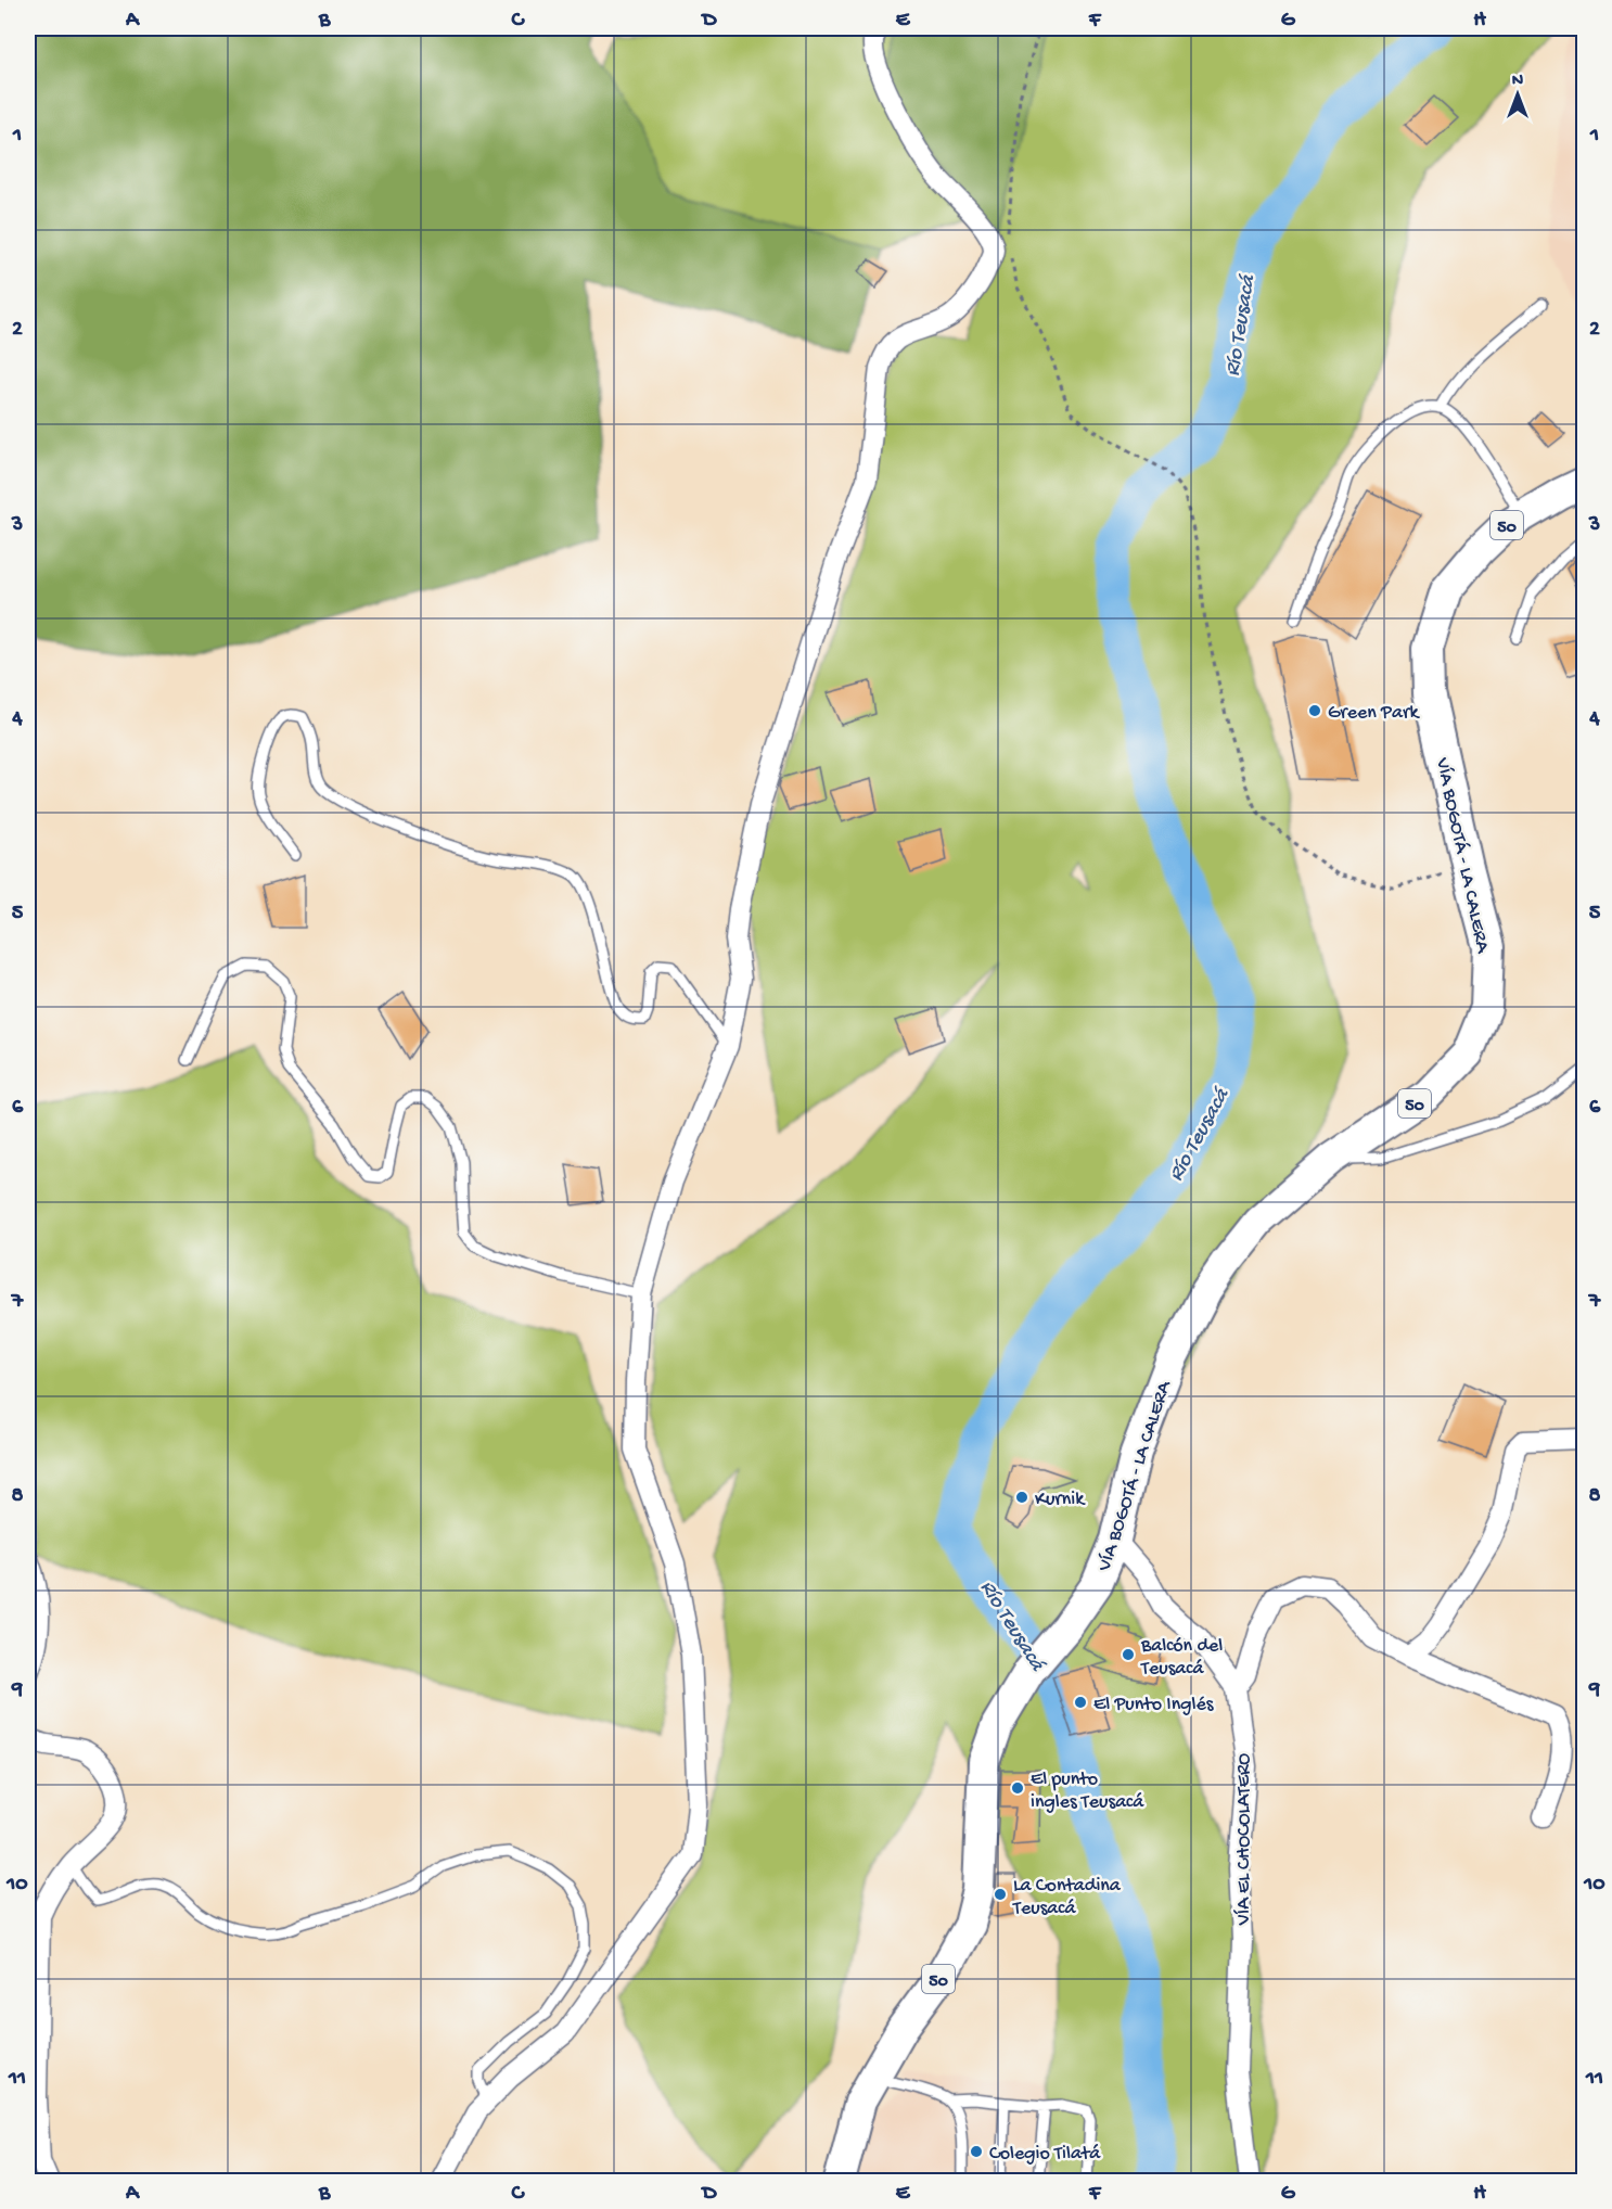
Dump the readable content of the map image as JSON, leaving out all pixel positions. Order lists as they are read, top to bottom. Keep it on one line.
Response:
{"streets":{"main road":["50","VÍA BOGOTÁ - LA CALERA"],"street":["VÍA EL CHOCOLATERO"]},"crossings":[["VÍA BOGOTÁ - LA CALERA","VÍA EL CHOCOLATERO"]],"water":["Río Teusacá"],"places":["Green Park","Kurnik","Balcón del Teusacá","El Punto Inglés","El punto ingles Teusacá","La Contadina Teusacá","Colegio Tilatá"],"north":"top","grid":{"columns":["A","B","C","D","E","F","G","H"],"rows":["1","2","3","4","5","6","7","8","9","10","11"]}}
